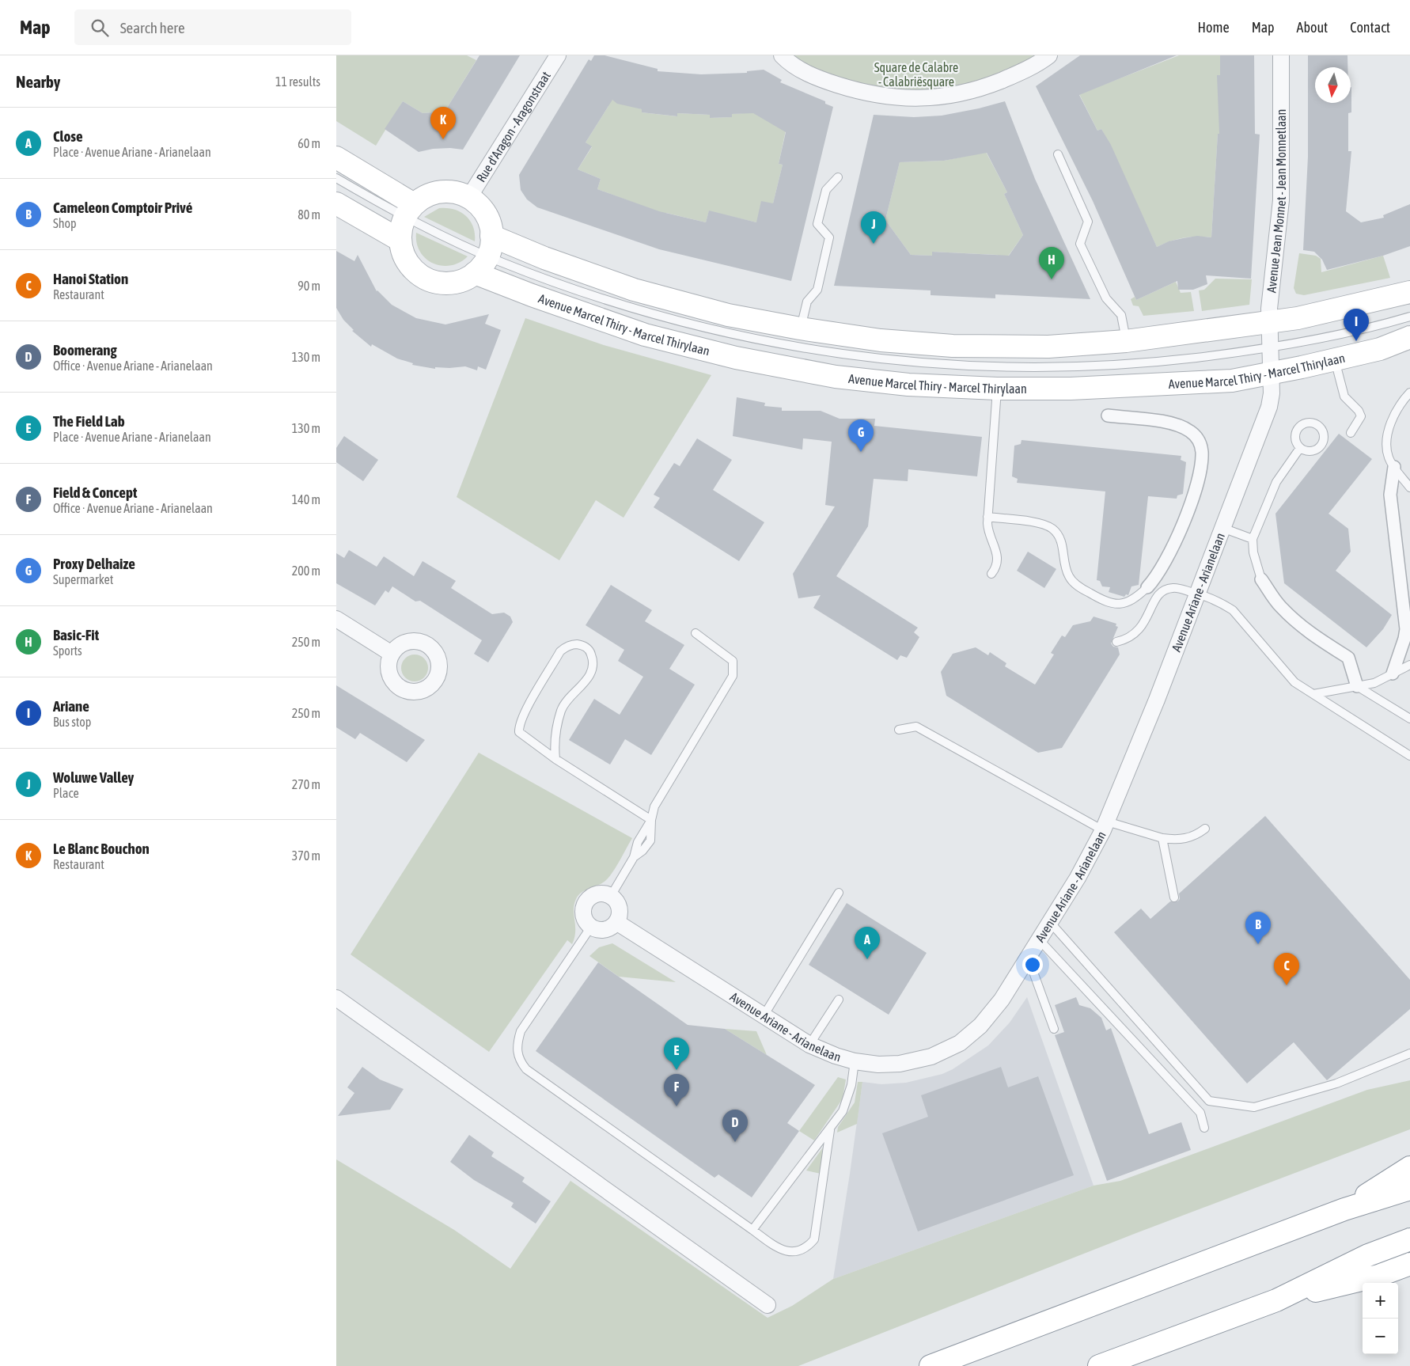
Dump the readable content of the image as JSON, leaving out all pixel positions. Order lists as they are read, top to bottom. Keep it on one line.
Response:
{"streets":{"main road":["Avenue Marcel Thiry - Marcel Thirylaan"],"street":["Rue d'Aragon - Aragonstraat","Avenue Jean Monnet - Jean Monnetlaan","Avenue Ariane - Arianelaan"]},"crossings":[["Avenue Jean Monnet - Jean Monnetlaan","Avenue Marcel Thiry - Marcel Thirylaan"],["Avenue Jean Monnet - Jean Monnetlaan","Avenue Ariane - Arianelaan"],["Avenue Marcel Thiry - Marcel Thirylaan","Avenue Ariane - Arianelaan"]],"parks":["Square de Calabre - Calabriësquare"],"north":"bottom","page":{"header":"Map","search":"Search here","nav":["Home","Map","About","Contact"],"heading":["Nearby","11 results"],"list":[{"mark":"A","name":"Close","note":"Place · Avenue Ariane - Arianelaan","value":"60 m"},{"mark":"B","name":"Cameleon Comptoir Privé","note":"Shop","value":"80 m"},{"mark":"C","name":"Hanoi Station","note":"Restaurant","value":"90 m"},{"mark":"D","name":"Boomerang","note":"Office · Avenue Ariane - Arianelaan","value":"130 m"},{"mark":"E","name":"The Field Lab","note":"Place · Avenue Ariane - Arianelaan","value":"130 m"},{"mark":"F","name":"Field & Concept","note":"Office · Avenue Ariane - Arianelaan","value":"140 m"},{"mark":"G","name":"Proxy Delhaize","note":"Supermarket","value":"200 m"},{"mark":"H","name":"Basic-Fit","note":"Sports","value":"250 m"},{"mark":"I","name":"Ariane","note":"Bus stop","value":"250 m"},{"mark":"J","name":"Woluwe Valley","note":"Place","value":"270 m"},{"mark":"K","name":"Le Blanc Bouchon","note":"Restaurant","value":"370 m"}],"pins":["K","J","H","I","G","B","A","C","E","F","D"],"map_buttons":["+","−"]}}
